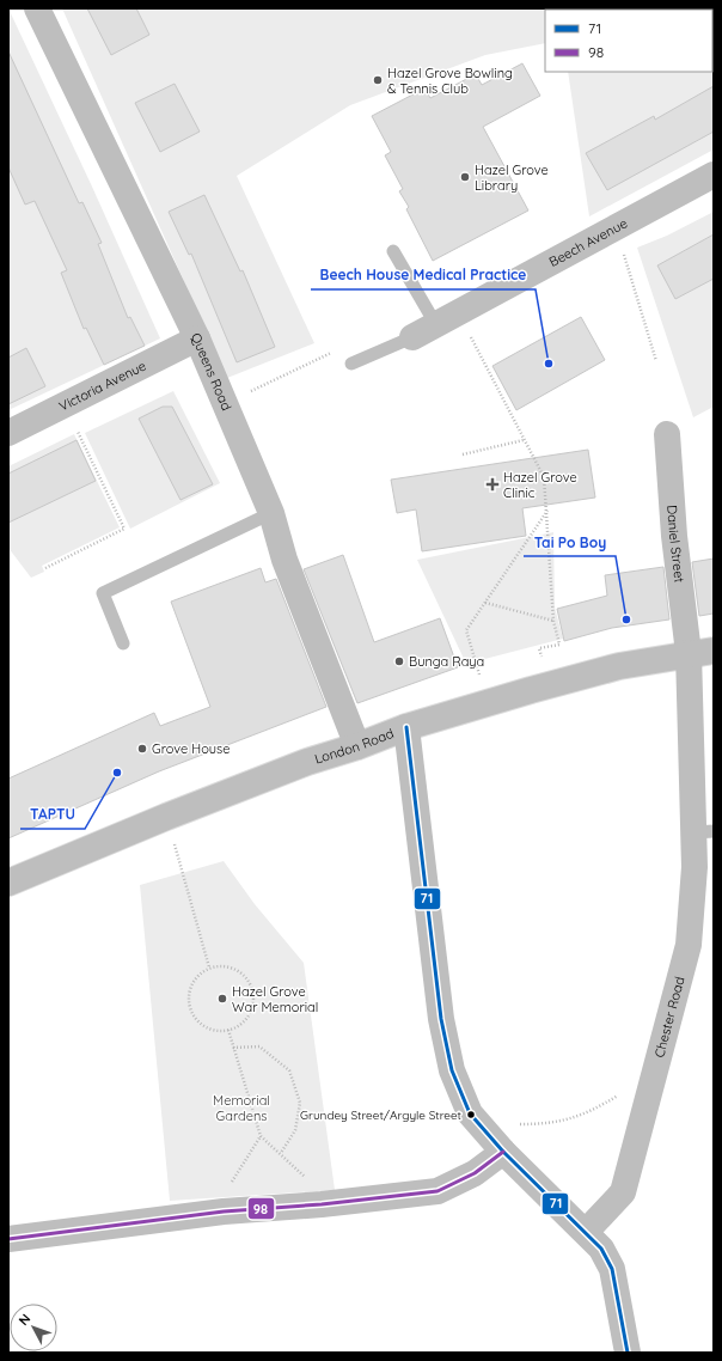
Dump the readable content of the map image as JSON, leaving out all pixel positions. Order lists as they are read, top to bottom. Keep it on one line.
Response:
{"streets":{"main road":["Beech Avenue","Queens Road","Victoria Avenue","Daniel Street","London Road","Chester Road"]},"crossings":[["Queens Road","Victoria Avenue"],["Queens Road","London Road"],["Daniel Street","London Road"],["Daniel Street","Chester Road"],["London Road","Chester Road"]],"parks":["Memorial Gardens"],"places":{"other":["Hazel Grove Bowling & Tennis Club","Hazel Grove Library","Beech House Medical Practice","Tai Po Boy","Bunga Raya","Grove House","TAPTU","Hazel Grove War Memorial","Grundey Street/Argyle Street"],"health":["Hazel Grove Clinic"]},"lines":["transit line 71","transit line 98"],"legend":["71","98"],"north":"top left"}
